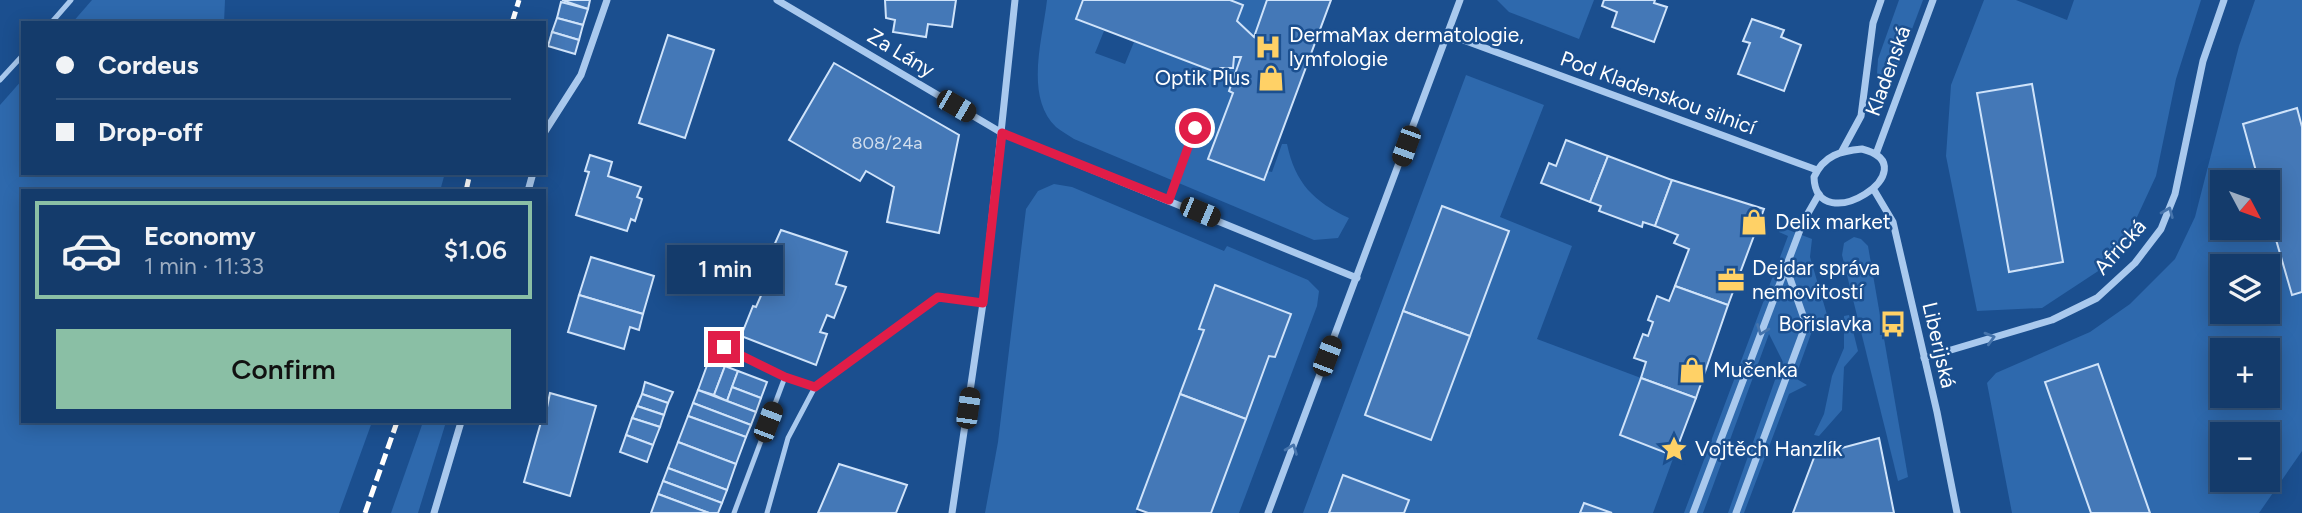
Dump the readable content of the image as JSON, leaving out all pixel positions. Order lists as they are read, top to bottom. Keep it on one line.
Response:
{"streets":{"street":["Za Lány","Kladenská","Pod Kladenskou silnicí","Africká","Liberijská"]},"crossings":[["Kladenská","Pod Kladenskou silnicí"],["Kladenská","Liberijská"],["Pod Kladenskou silnicí","Liberijská"],["Africká","Liberijská"]],"one_way":["Africká"],"places":{"hospital":["DermaMax dermatologie, lymfologie"],"shop":["Optik Plus","Delix market","Mučenka"],"office":["Dejdar správa nemovitostí"],"bus stop":["Bořislavka"],"place":["Vojtěch Hanzlík"]},"house_numbers":["808/24a"],"north":"bottom right","page":{"banner":["Cordeus","Drop-off"],"map_buttons":["+","−"],"list":[{"name":"Economy","note":"1 min · 11:33","value":"$1.06"}],"bubble":"1 min","buttons":"Confirm"}}
